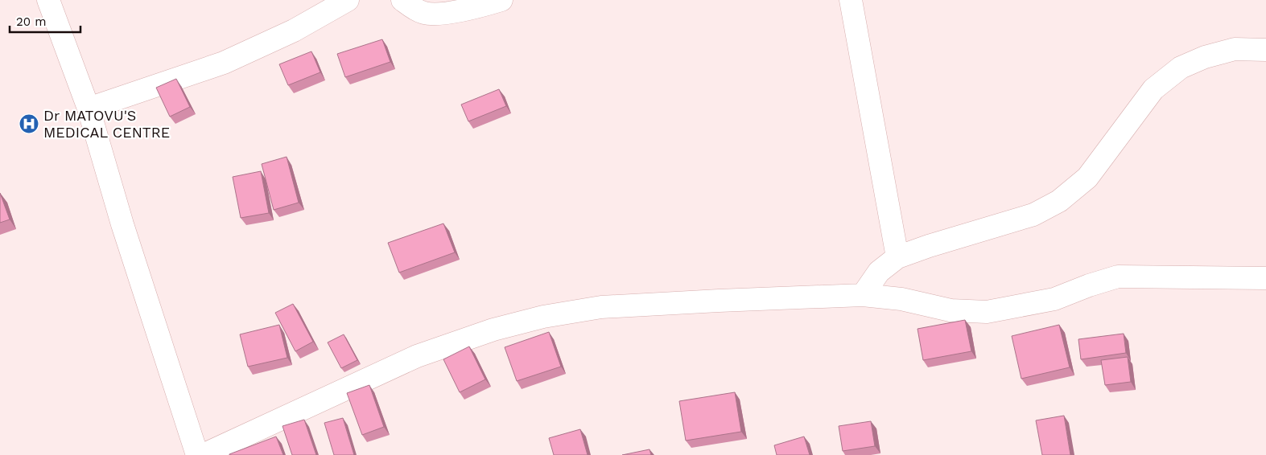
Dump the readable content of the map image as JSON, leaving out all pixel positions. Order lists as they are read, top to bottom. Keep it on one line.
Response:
{"places":{"hospital":["Dr MATOVU'S MEDICAL CENTRE"]},"scale_bar":"20 m"}
